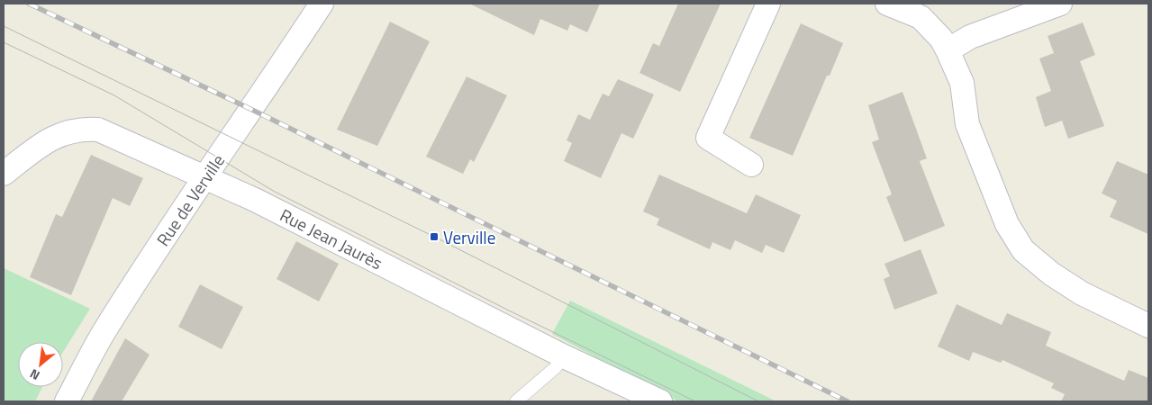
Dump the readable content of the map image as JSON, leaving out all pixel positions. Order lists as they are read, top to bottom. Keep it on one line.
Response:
{"streets":{"street":["Rue de Verville","Rue Jean Jaurès"]},"crossings":[["Rue de Verville","Rue Jean Jaurès"]],"places":{"transit":["Verville"]},"north":"bottom left"}
